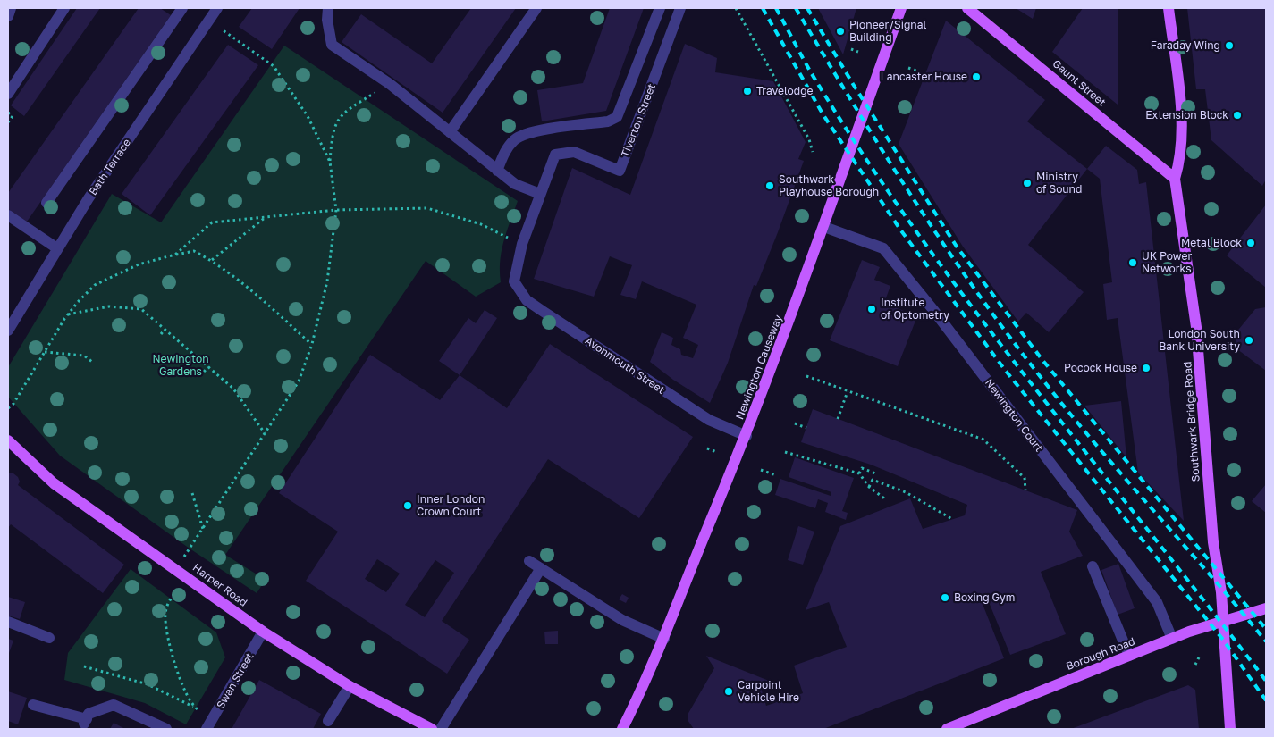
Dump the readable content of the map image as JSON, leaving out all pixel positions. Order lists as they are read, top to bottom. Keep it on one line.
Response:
{"streets":{"main road":["Gaunt Street","Newington Causeway","Southwark Bridge Road","Harper Road","Borough Road"],"street":["Tiverton Street","Bath Terrace","Avonmouth Street","Newington Court","Swan Street"]},"crossings":[["Gaunt Street","Southwark Bridge Road"],["Tiverton Street","Avonmouth Street"],["Avonmouth Street","Newington Causeway"],["Newington Causeway","Newington Court"],["Newington Court","Borough Road"],["Southwark Bridge Road","Borough Road"],["Harper Road","Swan Street"]],"parks":["Newington Gardens"],"places":["Pioneer/Signal Building","Faraday Wing","Lancaster House","Travelodge","Extension Block","Ministry of Sound","Southwark Playhouse Borough","Metal Block","UK Power Networks","Institute of Optometry","London South Bank University","Pocock House","Inner London Crown Court","Boxing Gym","Carpoint Vehicle Hire"]}
